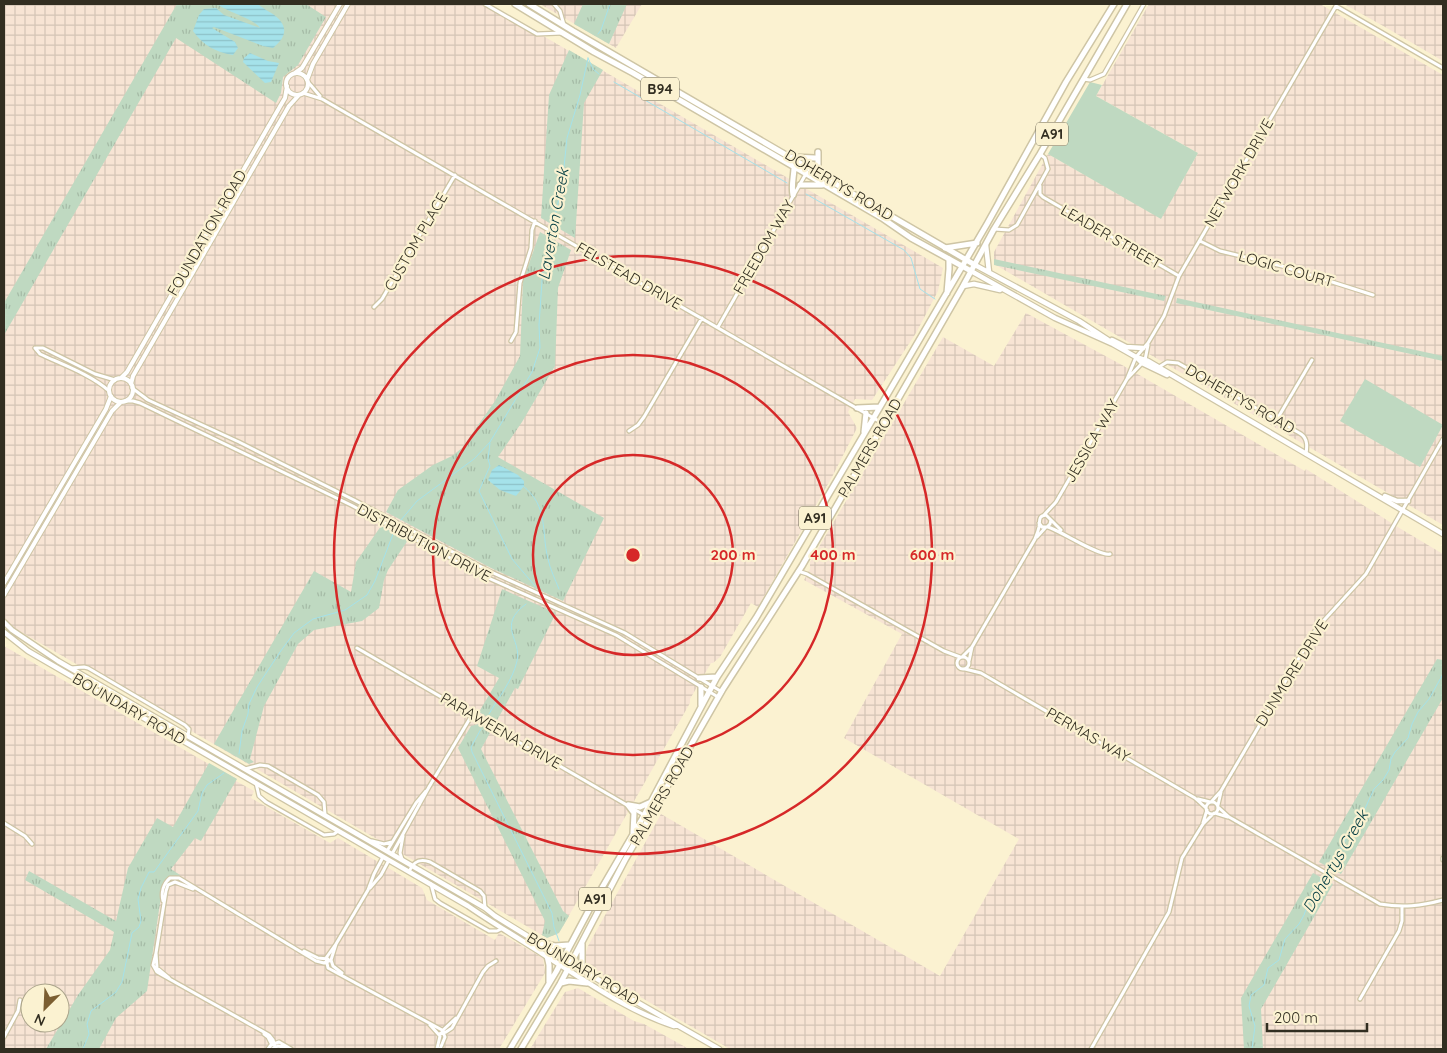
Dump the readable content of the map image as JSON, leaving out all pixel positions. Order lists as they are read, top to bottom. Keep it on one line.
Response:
{"streets":{"main road":["B94","A91","DOHERTYS ROAD","PALMERS ROAD","BOUNDARY ROAD"],"street":["NETWORK DRIVE","FOUNDATION ROAD","LEADER STREET","CUSTOM PLACE","FREEDOM WAY","LOGIC COURT","FELSTEAD DRIVE","JESSICA WAY","DISTRIBUTION DRIVE","DUNMORE DRIVE","PARAWEENA DRIVE","PERMAS WAY"]},"crossings":[["A91","PALMERS ROAD"],["A91","BOUNDARY ROAD"],["NETWORK DRIVE","DOHERTYS ROAD"],["NETWORK DRIVE","LEADER STREET"],["NETWORK DRIVE","LOGIC COURT"],["NETWORK DRIVE","JESSICA WAY"],["DOHERTYS ROAD","FREEDOM WAY"],["DOHERTYS ROAD","JESSICA WAY"],["DOHERTYS ROAD","PALMERS ROAD"],["DOHERTYS ROAD","DUNMORE DRIVE"],["FOUNDATION ROAD","FELSTEAD DRIVE"],["FOUNDATION ROAD","DISTRIBUTION DRIVE"],["CUSTOM PLACE","FELSTEAD DRIVE"],["FREEDOM WAY","FELSTEAD DRIVE"],["FELSTEAD DRIVE","PALMERS ROAD"],["PALMERS ROAD","DISTRIBUTION DRIVE"],["PALMERS ROAD","BOUNDARY ROAD"],["PALMERS ROAD","PARAWEENA DRIVE"],["DUNMORE DRIVE","PERMAS WAY"]],"water":["Laverton Creek","Dohertys Creek"],"scale_bar":"200 m","north":"bottom left","rings":["200 m","400 m","600 m"]}
